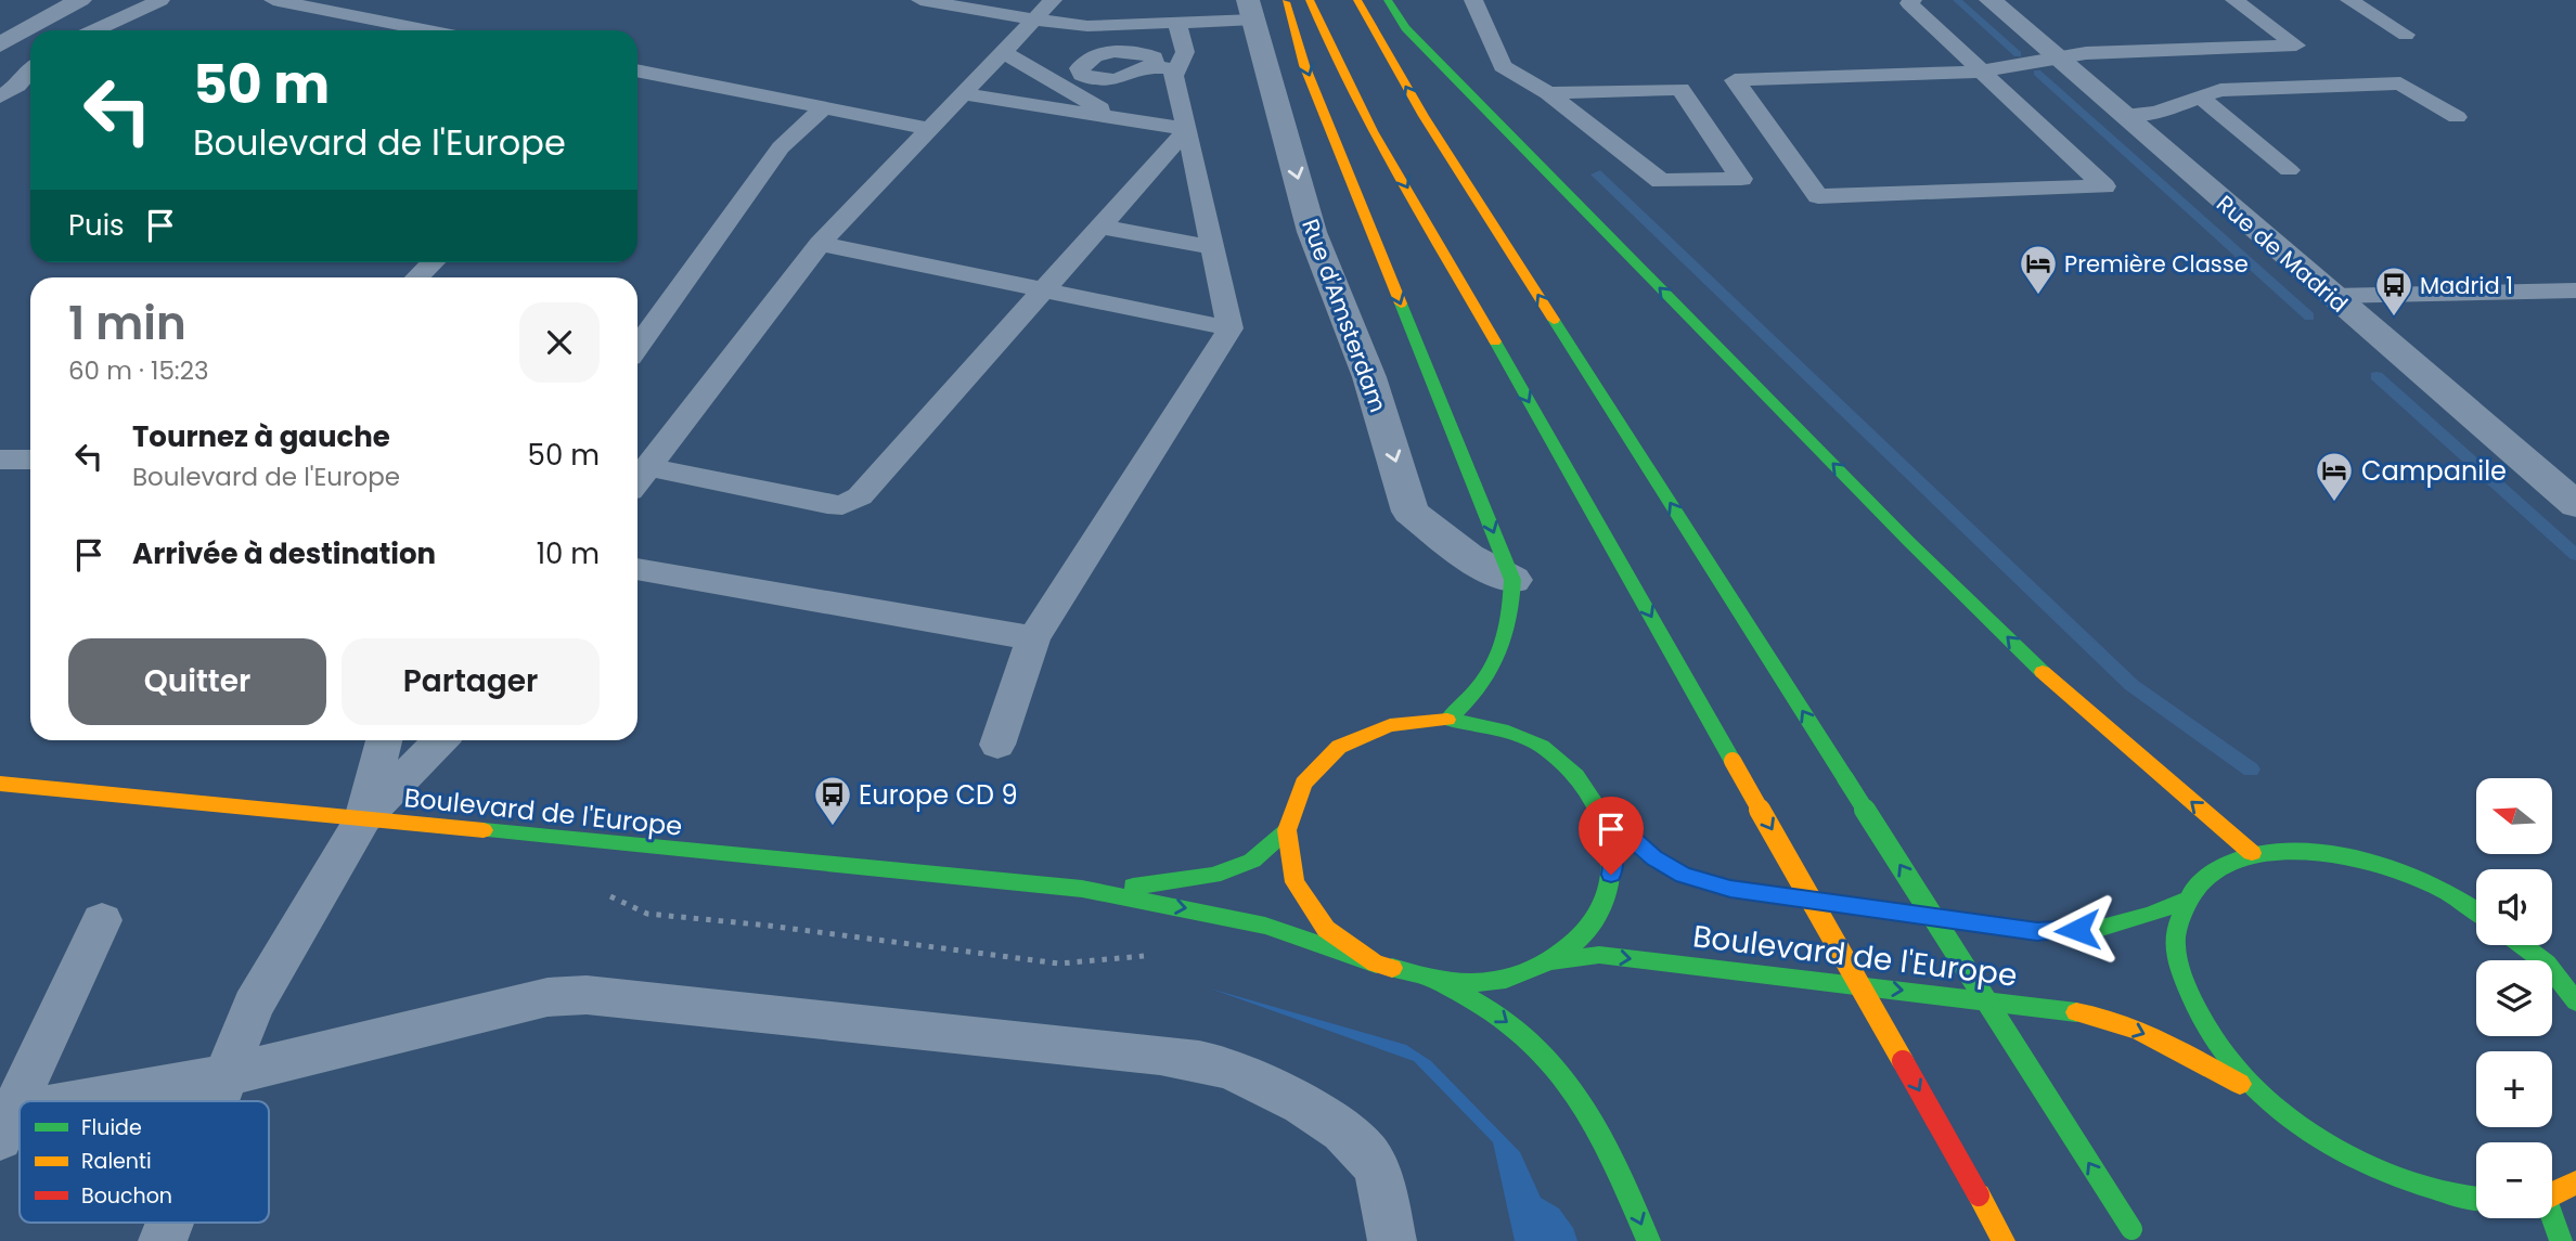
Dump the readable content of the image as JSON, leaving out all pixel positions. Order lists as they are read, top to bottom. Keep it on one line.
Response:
{"streets":{"main road":["Boulevard de l'Europe"],"street":["Rue de Madrid","Rue d'Amsterdam"]},"one_way":["Rue d'Amsterdam"],"places":{"hotel":["Première Classe","Campanile"],"bus stop":["Madrid 1","Europe CD 9"]},"legend":["Fluide","Ralenti","Bouchon"],"north":"left","page":{"turn":["50 m","Boulevard de l'Europe"],"then":"Puis","heading":["1 min","60 m · 15:23"],"list":[{"name":"Tournez à gauche","note":"Boulevard de l'Europe","value":"50 m"},{"name":"Arrivée à destination","value":"10 m"}],"buttons":["Quitter","Partager"],"map_buttons":["+","−"]}}
